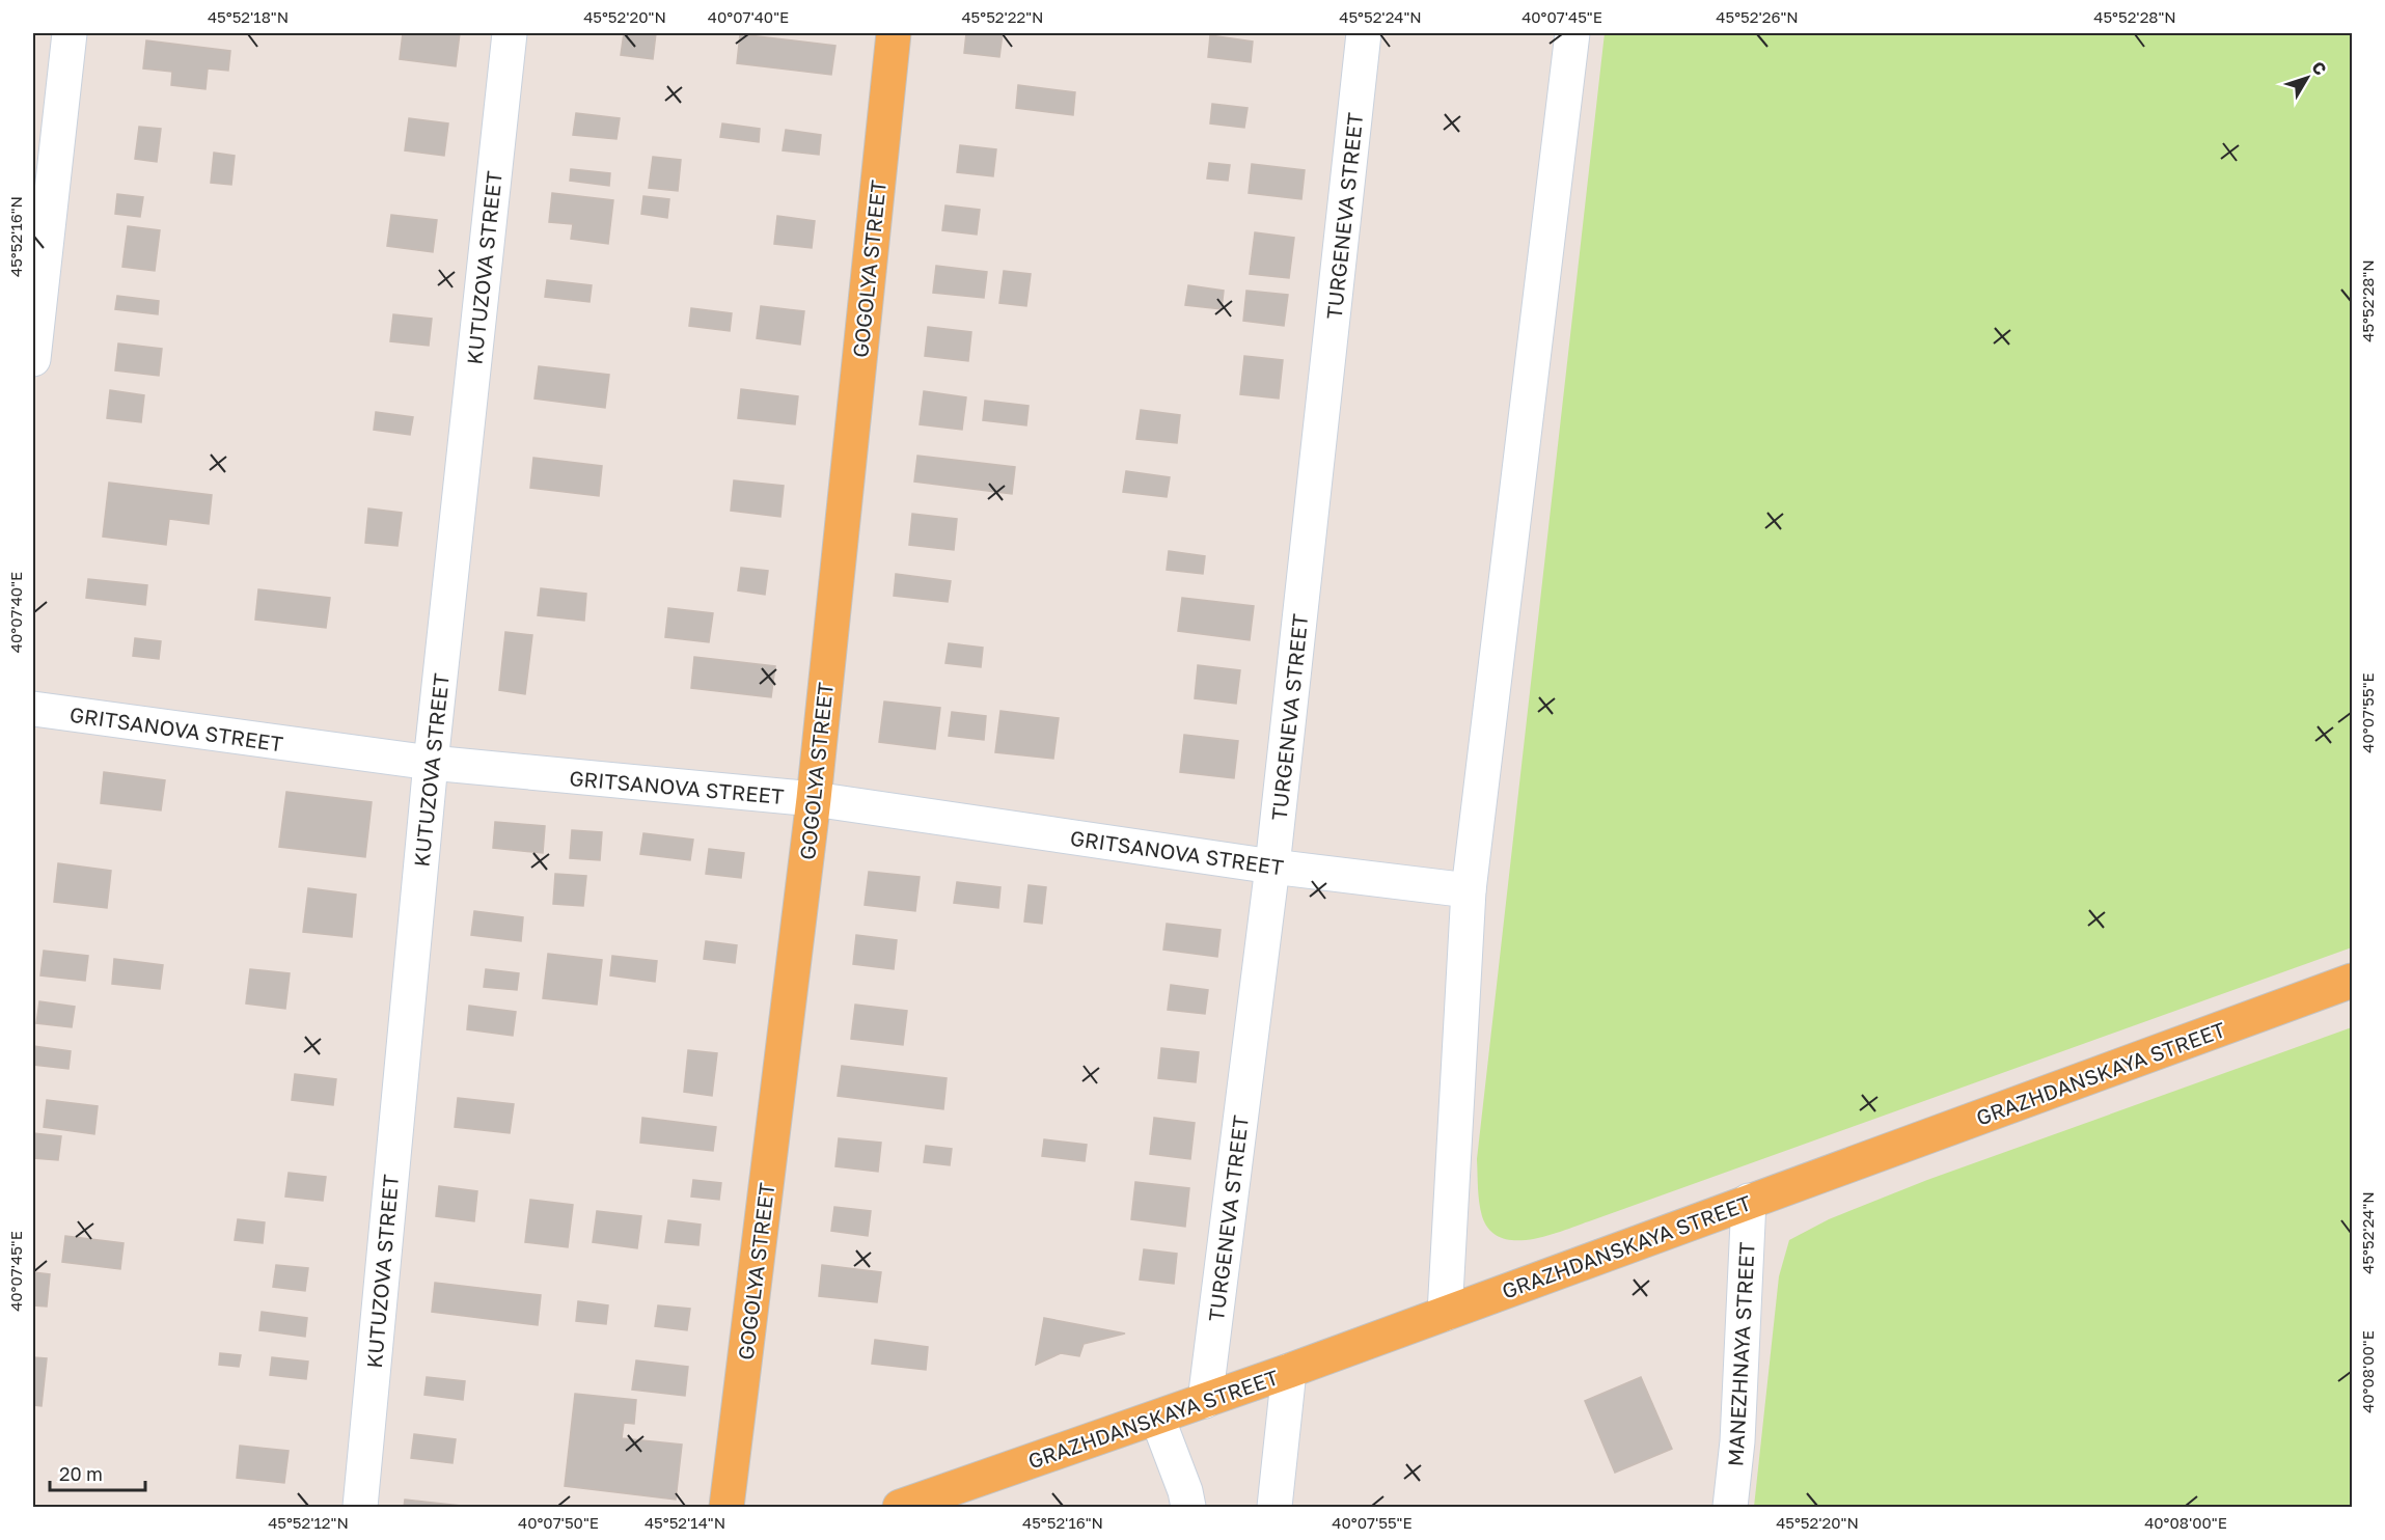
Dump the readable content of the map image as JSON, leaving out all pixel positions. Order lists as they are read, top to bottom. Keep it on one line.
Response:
{"streets":{"main road":["GOGOLYA STREET","GRAZHDANSKAYA STREET"],"street":["TURGENEVA STREET","KUTUZOVA STREET","GRITSANOVA STREET","MANEZHNAYA STREET"]},"crossings":[["TURGENEVA STREET","GRITSANOVA STREET"],["TURGENEVA STREET","GRAZHDANSKAYA STREET"],["KUTUZOVA STREET","GRITSANOVA STREET"],["GOGOLYA STREET","GRITSANOVA STREET"],["GRAZHDANSKAYA STREET","MANEZHNAYA STREET"]],"scale_bar":"20 m","north":"top right","coordinates":["45°52'18\"N","45°52'20\"N","40°07'40\"E","45°52'22\"N","45°52'24\"N","40°07'45\"E","45°52'26\"N","45°52'28\"N","45°52'16\"N","40°07'55\"E","40°08'00\"E","45°52'12\"N","40°07'50\"E","45°52'14\"N"]}
